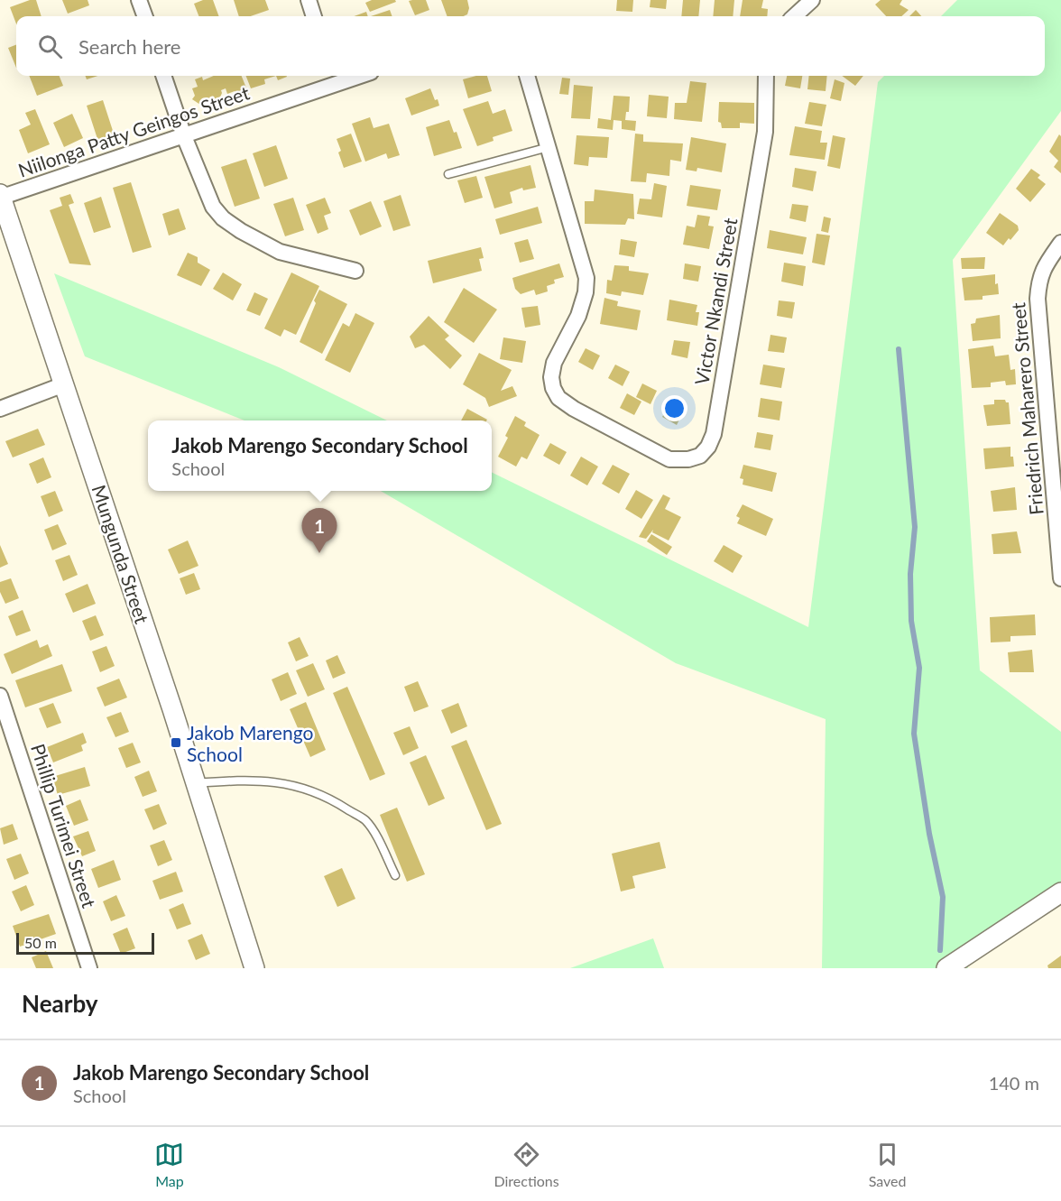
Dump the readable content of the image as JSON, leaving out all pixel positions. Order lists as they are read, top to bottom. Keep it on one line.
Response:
{"streets":{"street":["Niilonga Patty Geingos Street","Victor Nkandi Street","Friedrich Maharero Street","Mungunda Street","Phillip Turimei Street"]},"crossings":[["Niilonga Patty Geingos Street","Mungunda Street"]],"places":{"transit":["Jakob Marengo School"]},"scale_bar":"50 m","page":{"search":"Search here","popup":["Jakob Marengo Secondary School","School"],"pins":"1","scale":"50 m","heading":"Nearby","list":[{"mark":"1","name":"Jakob Marengo Secondary School","note":"School","value":"140 m"}],"nav":["Map","Directions","Saved"]}}
